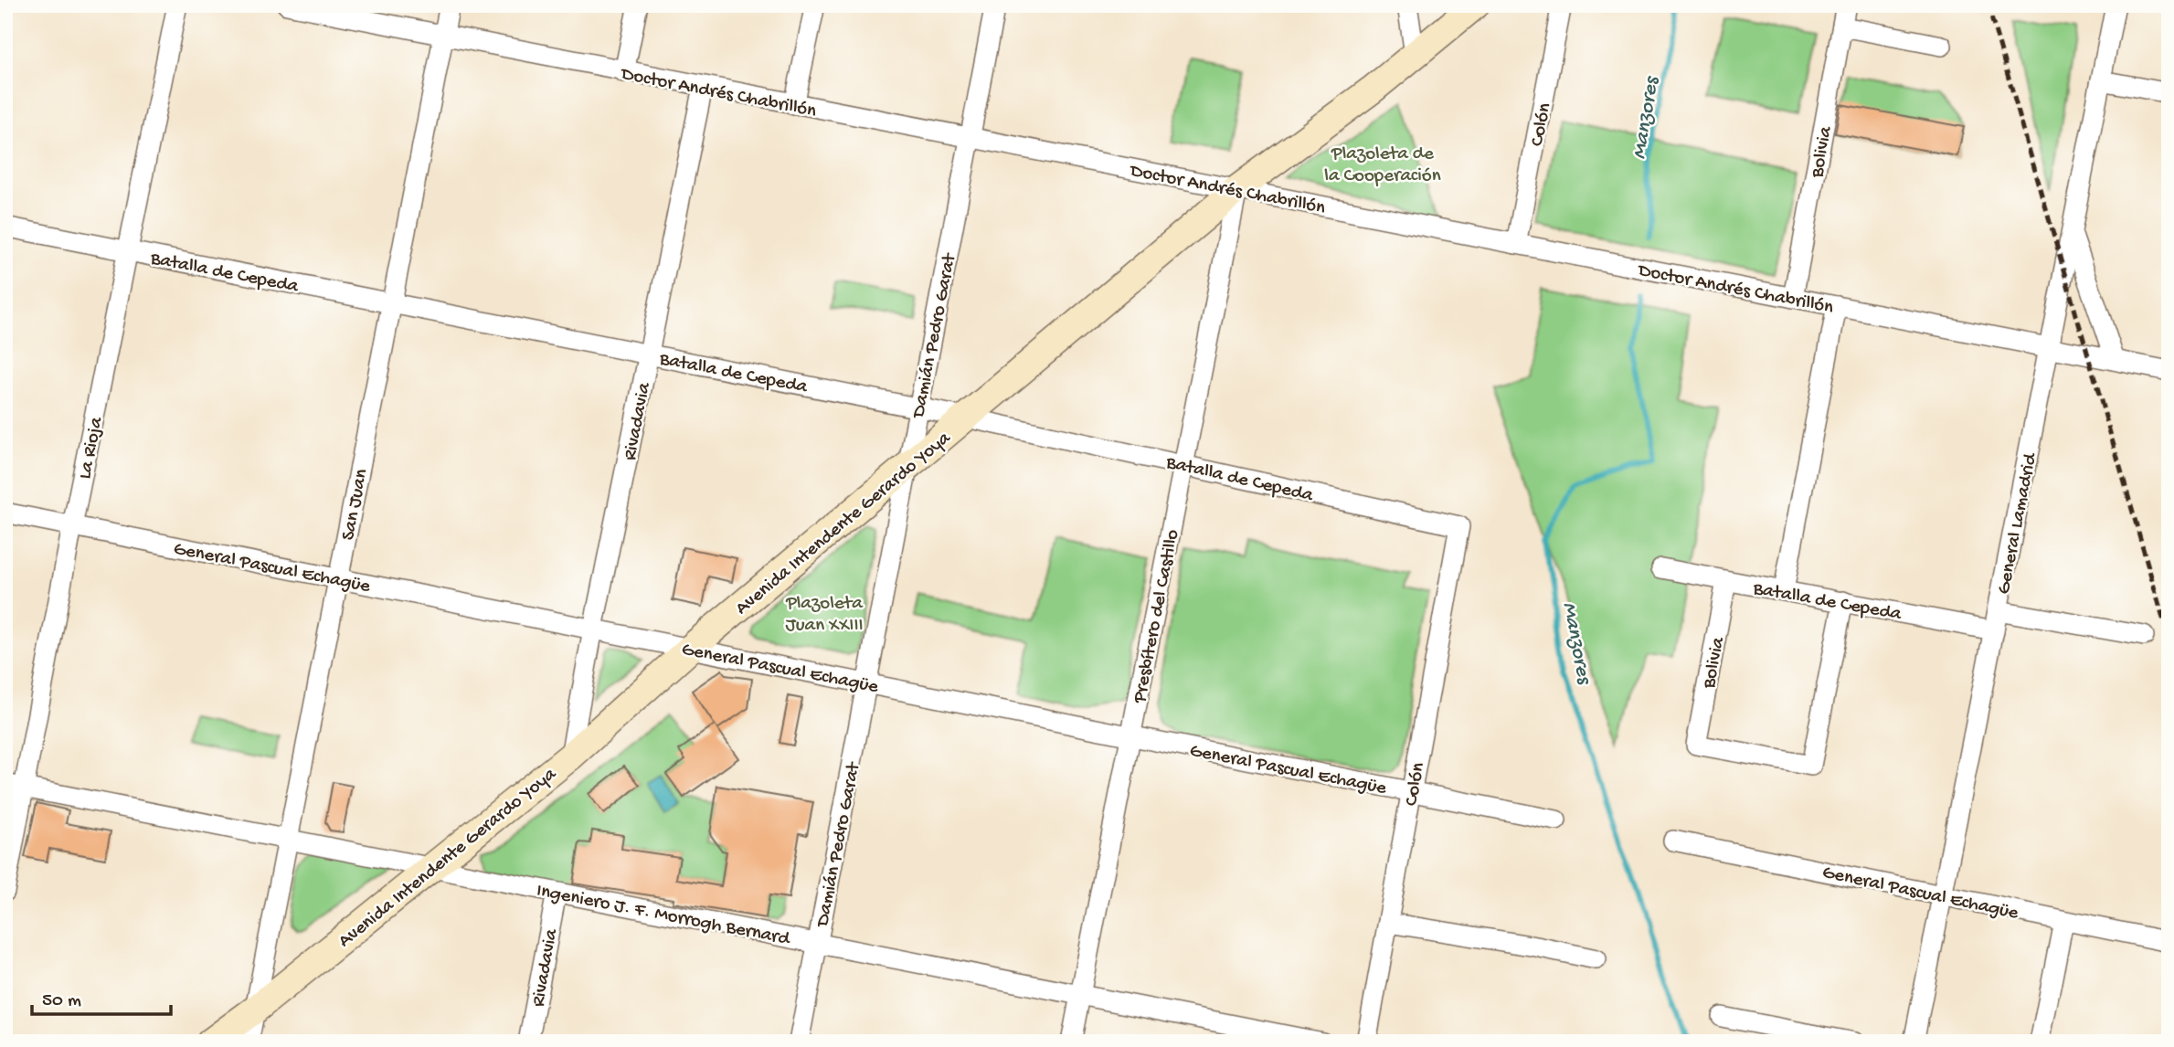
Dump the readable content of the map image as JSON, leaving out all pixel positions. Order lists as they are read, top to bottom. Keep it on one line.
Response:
{"streets":{"main road":["Avenida Intendente Gerardo Yoya"],"street":["Doctor Andrés Chabrillón","Colón","Bolivia","Batalla de Cepeda","Damián Pedro Garat","Rivadavia","La Rioja","San Juan","General Lamadrid","General Pascual Echagüe","Presbítero del Castillo","Ingeniero J. F. Morrogh Bernard"]},"crossings":[["Doctor Andrés Chabrillón","Colón"],["Doctor Andrés Chabrillón","Bolivia"],["Doctor Andrés Chabrillón","Damián Pedro Garat"],["Doctor Andrés Chabrillón","Rivadavia"],["Doctor Andrés Chabrillón","San Juan"],["Doctor Andrés Chabrillón","Avenida Intendente Gerardo Yoya"],["Doctor Andrés Chabrillón","General Lamadrid"],["Doctor Andrés Chabrillón","Presbítero del Castillo"],["Colón","Batalla de Cepeda"],["Colón","General Pascual Echagüe"],["Bolivia","Batalla de Cepeda"],["Batalla de Cepeda","Damián Pedro Garat"],["Batalla de Cepeda","Rivadavia"],["Batalla de Cepeda","La Rioja"],["Batalla de Cepeda","San Juan"],["Batalla de Cepeda","Avenida Intendente Gerardo Yoya"],["Batalla de Cepeda","General Lamadrid"],["Batalla de Cepeda","Presbítero del Castillo"],["Damián Pedro Garat","Avenida Intendente Gerardo Yoya"],["Damián Pedro Garat","General Pascual Echagüe"],["Damián Pedro Garat","Ingeniero J. F. Morrogh Bernard"],["Rivadavia","Avenida Intendente Gerardo Yoya"],["Rivadavia","General Pascual Echagüe"],["Rivadavia","Ingeniero J. F. Morrogh Bernard"],["La Rioja","General Pascual Echagüe"],["La Rioja","Ingeniero J. F. Morrogh Bernard"],["San Juan","Avenida Intendente Gerardo Yoya"],["San Juan","General Pascual Echagüe"],["San Juan","Ingeniero J. F. Morrogh Bernard"],["Avenida Intendente Gerardo Yoya","General Pascual Echagüe"],["Avenida Intendente Gerardo Yoya","Presbítero del Castillo"],["Avenida Intendente Gerardo Yoya","Ingeniero J. F. Morrogh Bernard"],["General Lamadrid","General Pascual Echagüe"],["General Pascual Echagüe","Presbítero del Castillo"],["Presbítero del Castillo","Ingeniero J. F. Morrogh Bernard"]],"water":["Manzores"],"parks":["Plazoleta de la Cooperación","Plazoleta Juan XXIII"],"scale_bar":"50 m"}
